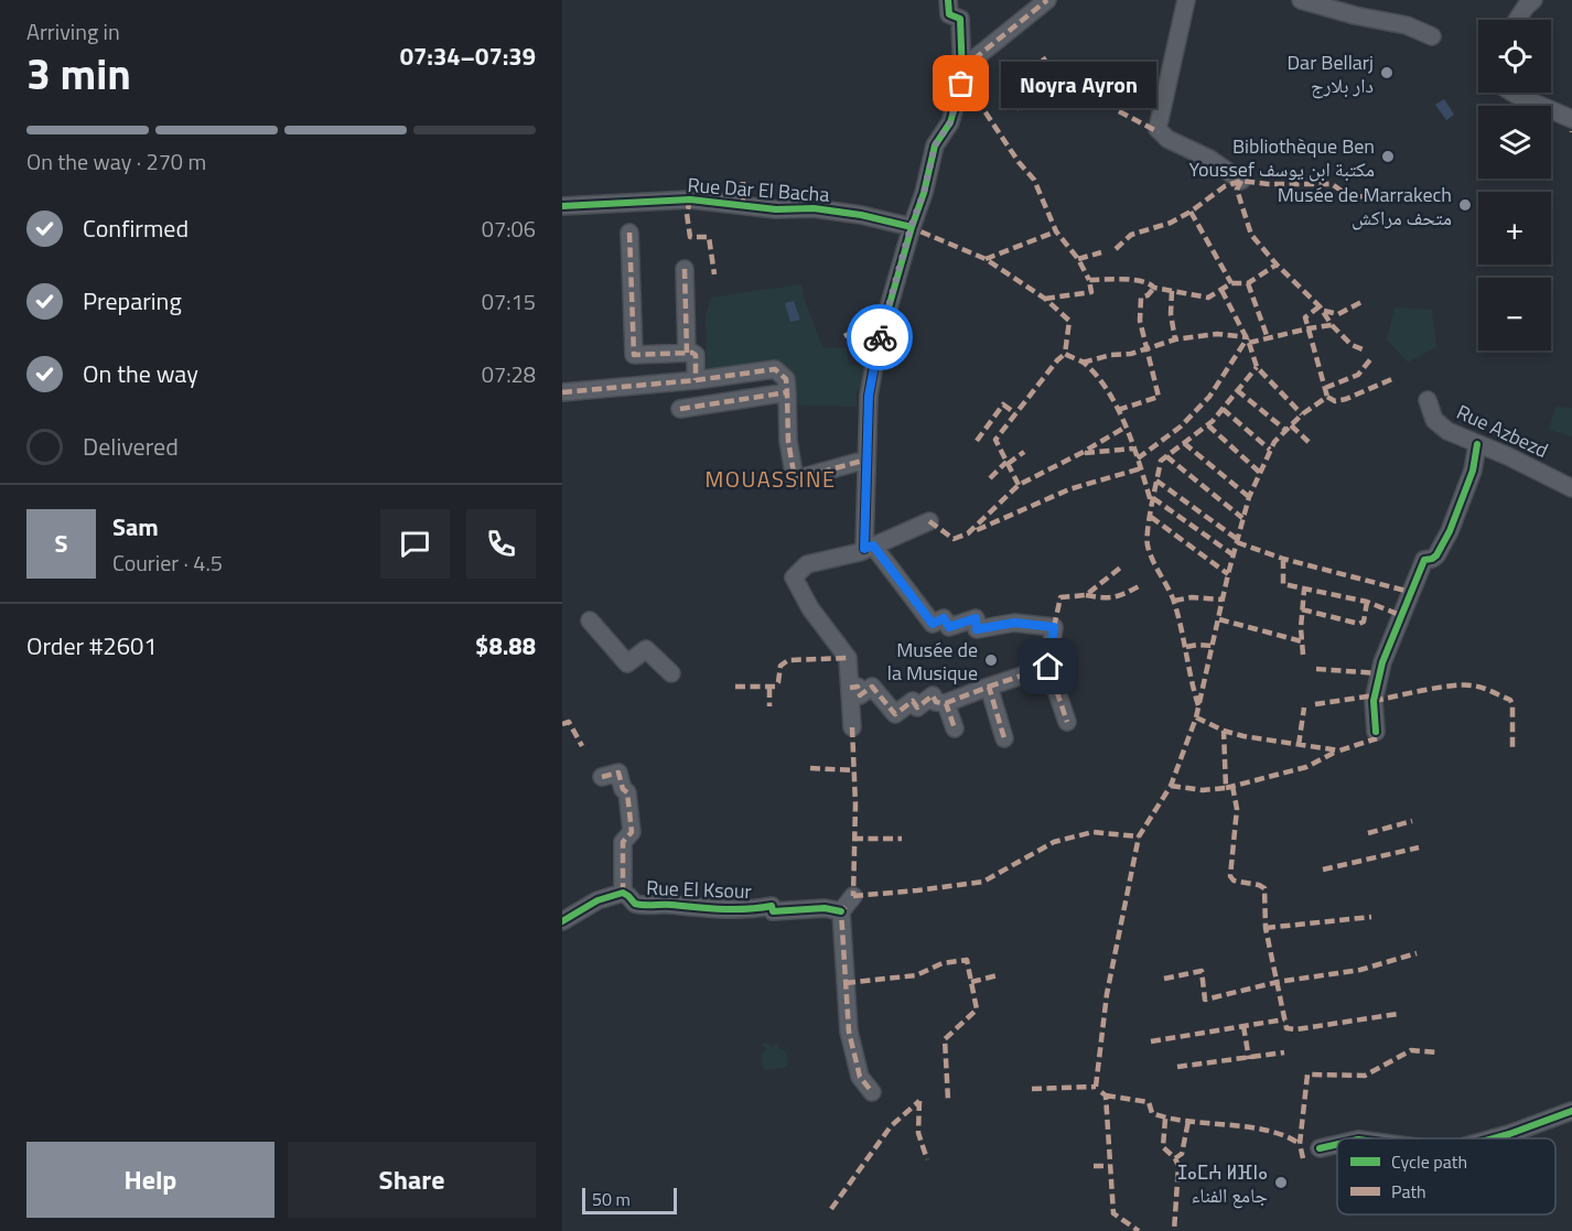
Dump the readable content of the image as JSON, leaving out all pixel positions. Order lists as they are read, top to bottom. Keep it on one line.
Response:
{"streets":{"street":["Rue Dar El Bacha","Rue Azbezd","Rue El Ksour"]},"districts":["MOUASSINE"],"places":["Dar Bellarj دار بلارج","Noyra Ayron","Bibliothèque Ben Youssef مكتبة ابن يوسف","Musée de Marrakech متحف مراكش","Musée de la Musique","ⵊⴰⵎⵄ ⵍⴼⵏⴰ جامع الفناء"],"legend":["Cycle path","Path"],"scale_bar":"50 m","page":{"heading":["3 min","Arriving in","07:34–07:39"],"panel":["Sam","Courier · 4.5","Order #2601","$8.88"],"map_buttons":["+","−"],"bubble":"Noyra Ayron","bar":"On the way · 270 m","list":[["Confirmed","07:06"],["Preparing","07:15"],["On the way","07:28"],"Delivered"],"round":"S","buttons":["Help","Share"],"scale":"50 m"}}
